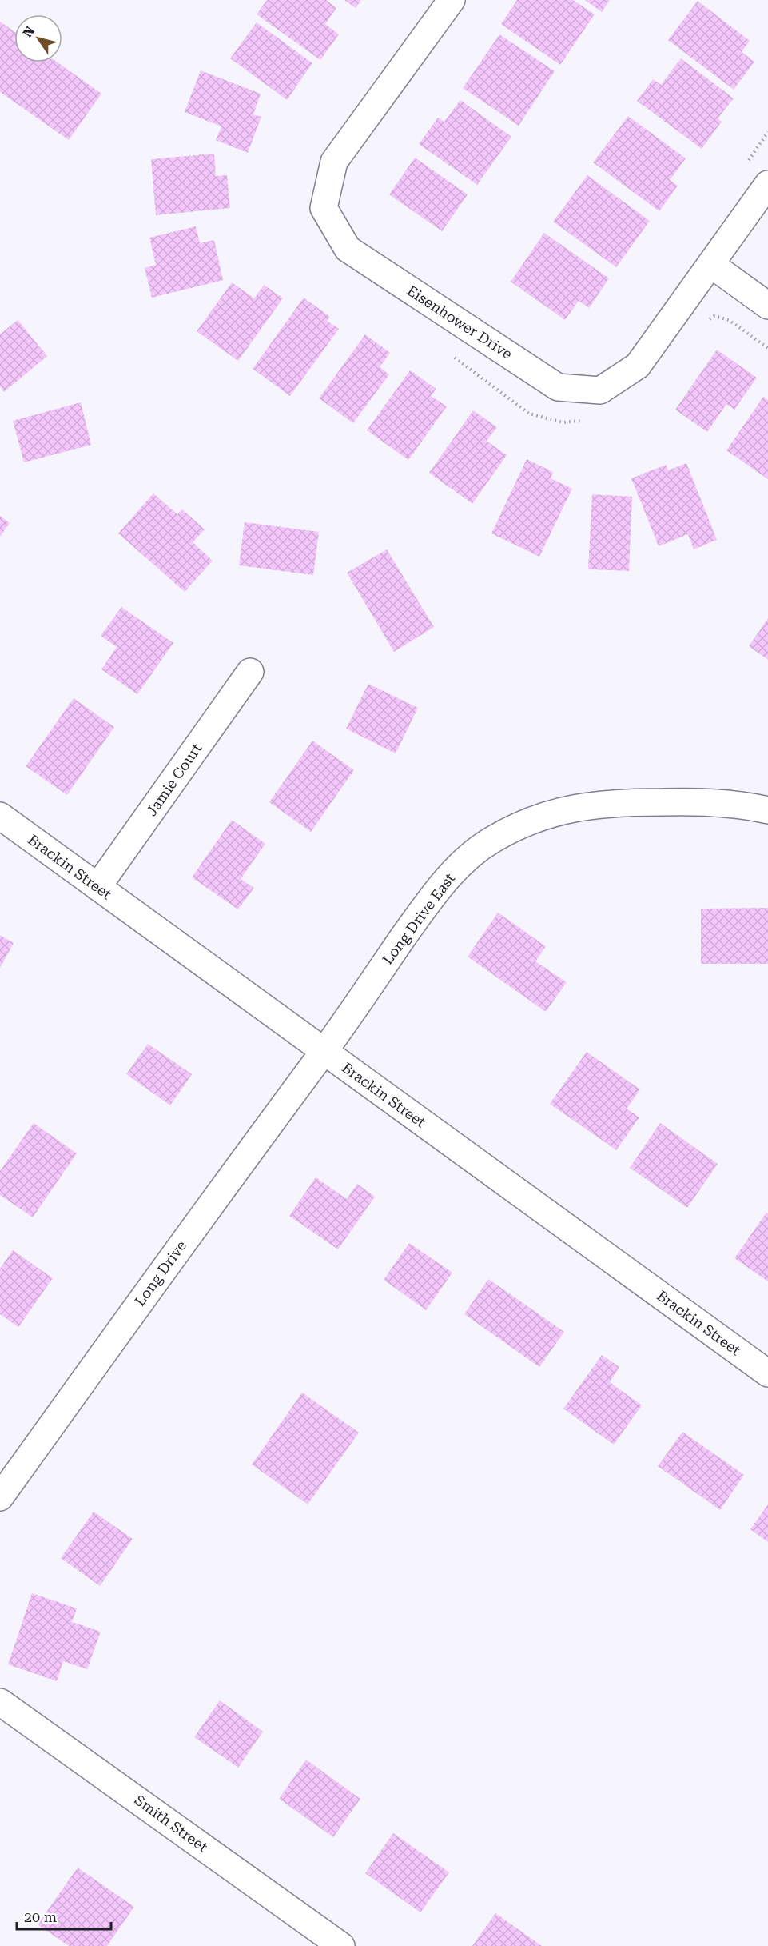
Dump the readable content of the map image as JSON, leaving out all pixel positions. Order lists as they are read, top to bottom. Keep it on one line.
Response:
{"streets":{"street":["Eisenhower Drive","Jamie Court","Brackin Street","Long Drive East","Long Drive","Smith Street"]},"crossings":[["Jamie Court","Brackin Street"],["Brackin Street","Long Drive East"],["Brackin Street","Long Drive"],["Long Drive East","Long Drive"]],"scale_bar":"20 m","north":"top left"}
